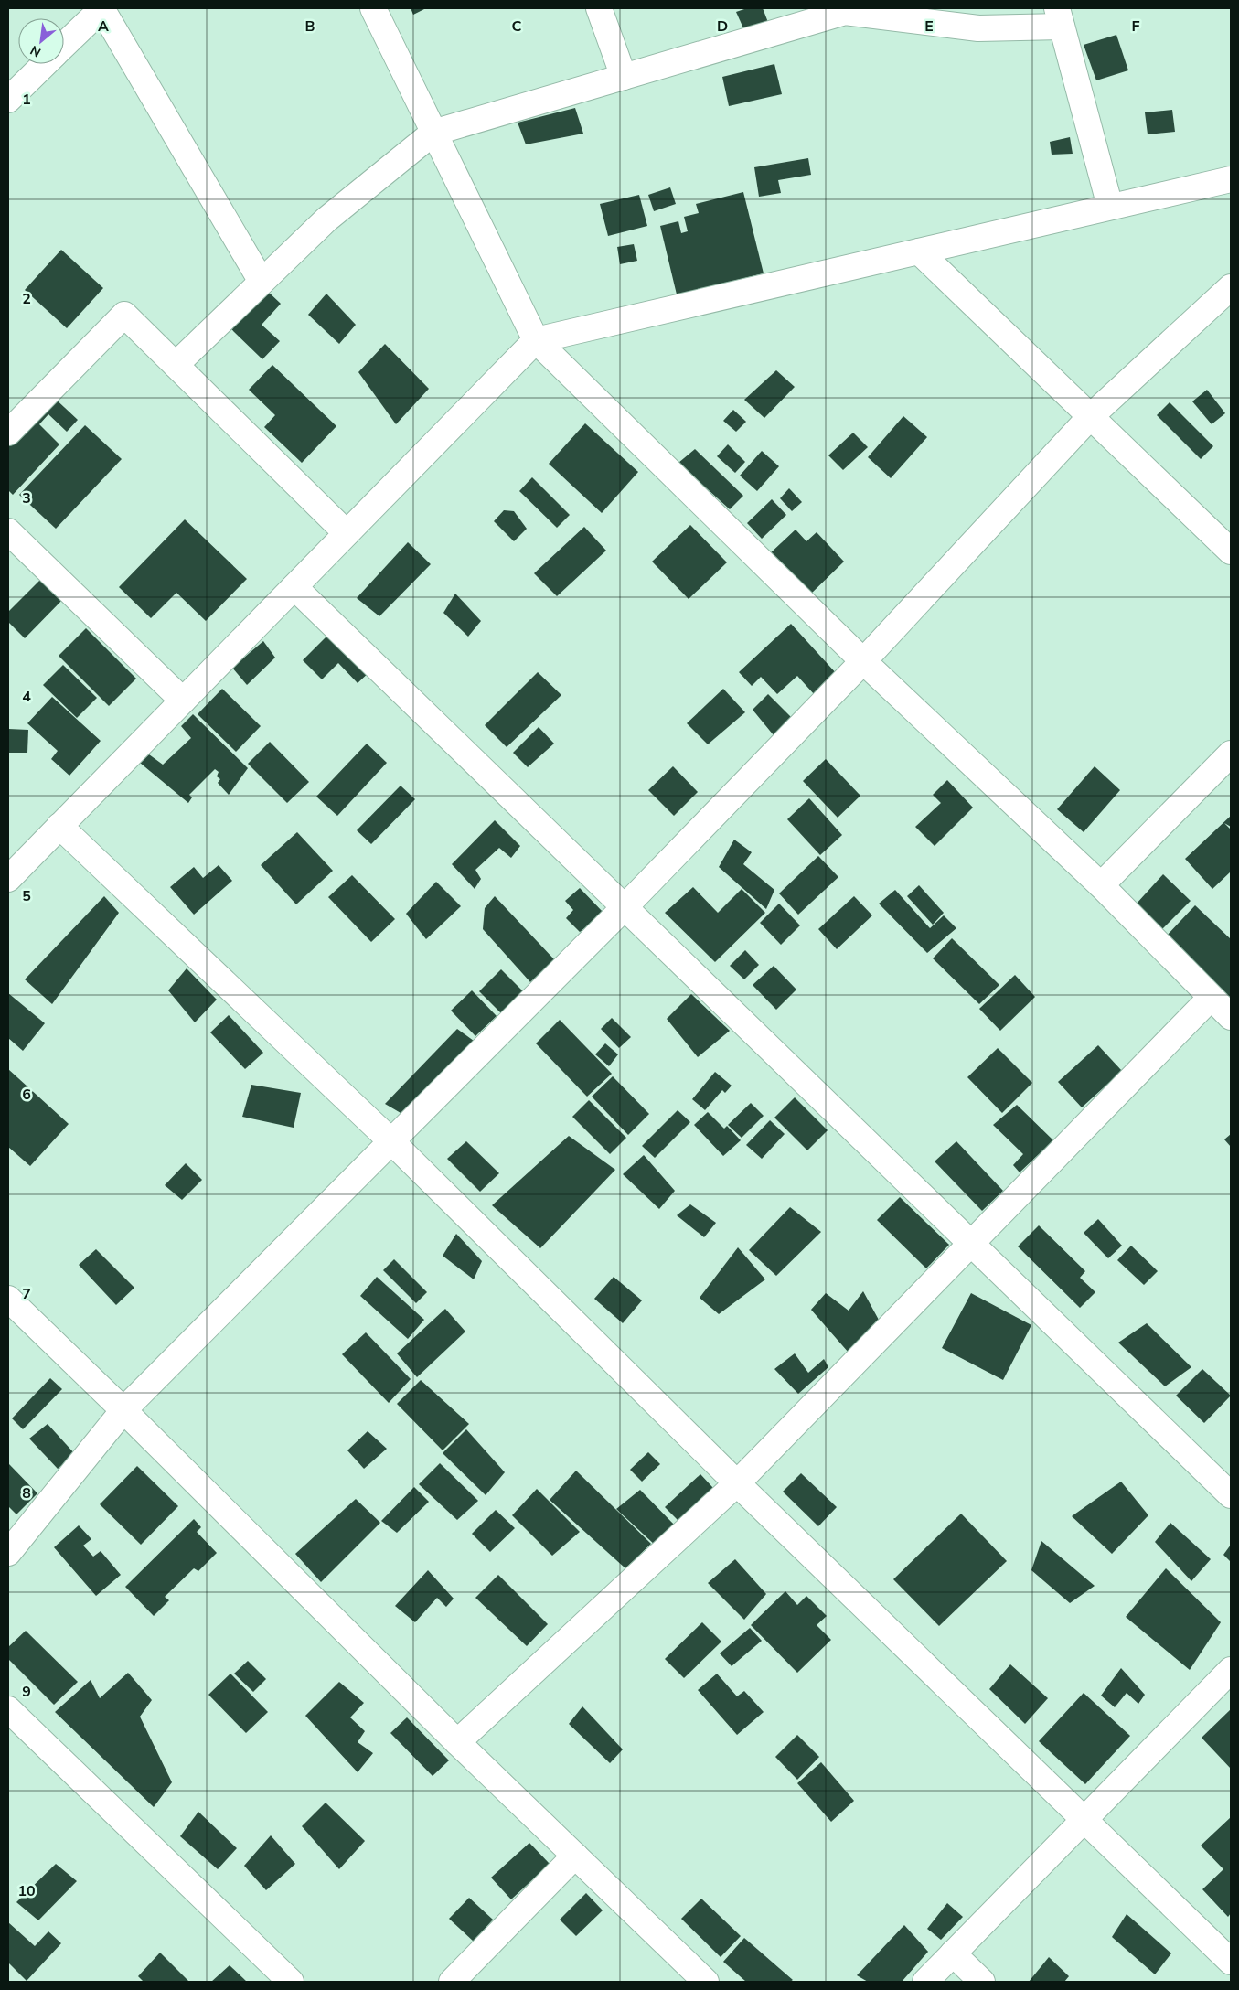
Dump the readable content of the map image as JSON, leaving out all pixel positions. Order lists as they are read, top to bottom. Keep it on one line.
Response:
{"north":"bottom left","grid":{"columns":["A","B","C","D","E","F"],"rows":["1","2","3","4","5","6","7","8","9","10"]}}
